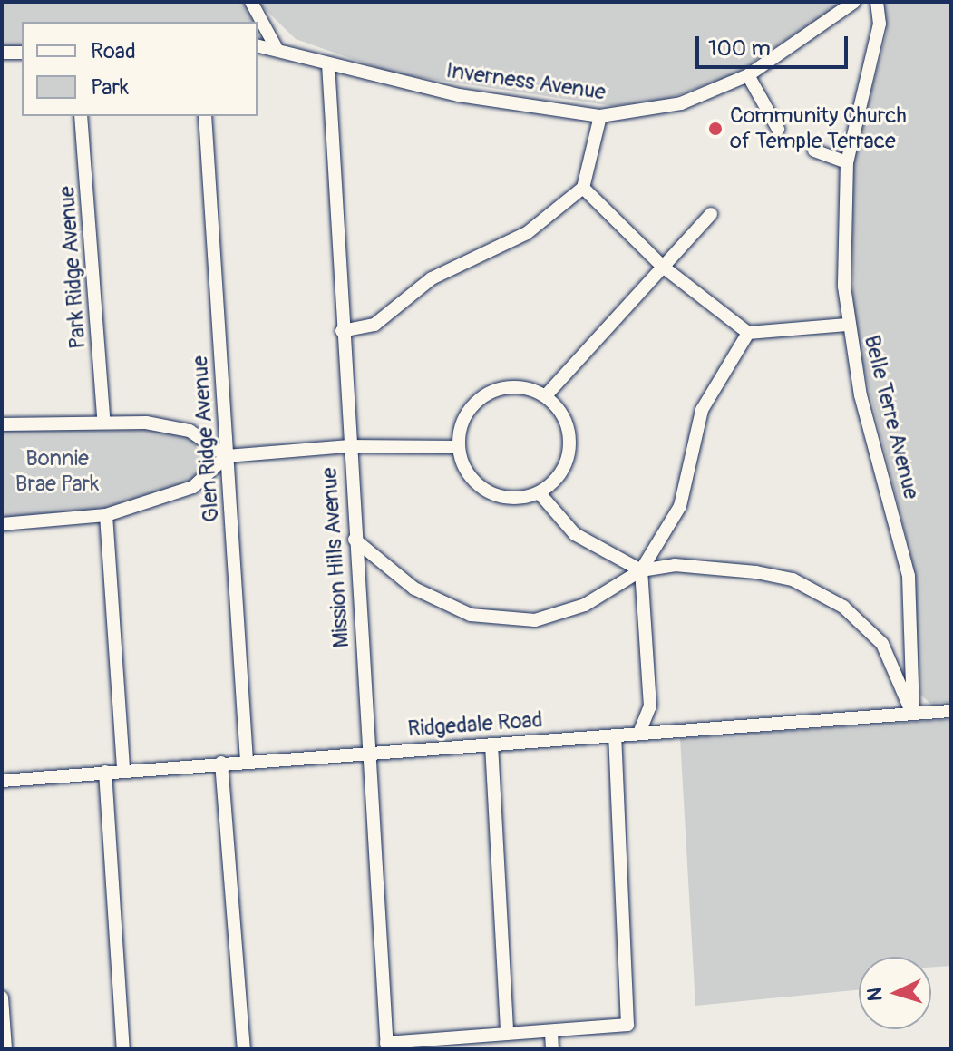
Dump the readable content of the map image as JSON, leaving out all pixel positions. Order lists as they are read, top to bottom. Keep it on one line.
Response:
{"streets":{"street":["Inverness Avenue","Park Ridge Avenue","Belle Terre Avenue","Glen Ridge Avenue","Mission Hills Avenue","Ridgedale Road"]},"crossings":[["Inverness Avenue","Mission Hills Avenue"],["Belle Terre Avenue","Ridgedale Road"],["Glen Ridge Avenue","Ridgedale Road"],["Mission Hills Avenue","Ridgedale Road"]],"parks":["Bonnie Brae Park"],"places":["Community Church of Temple Terrace"],"legend":["Road","Park"],"scale_bar":"100 m","north":"left"}
